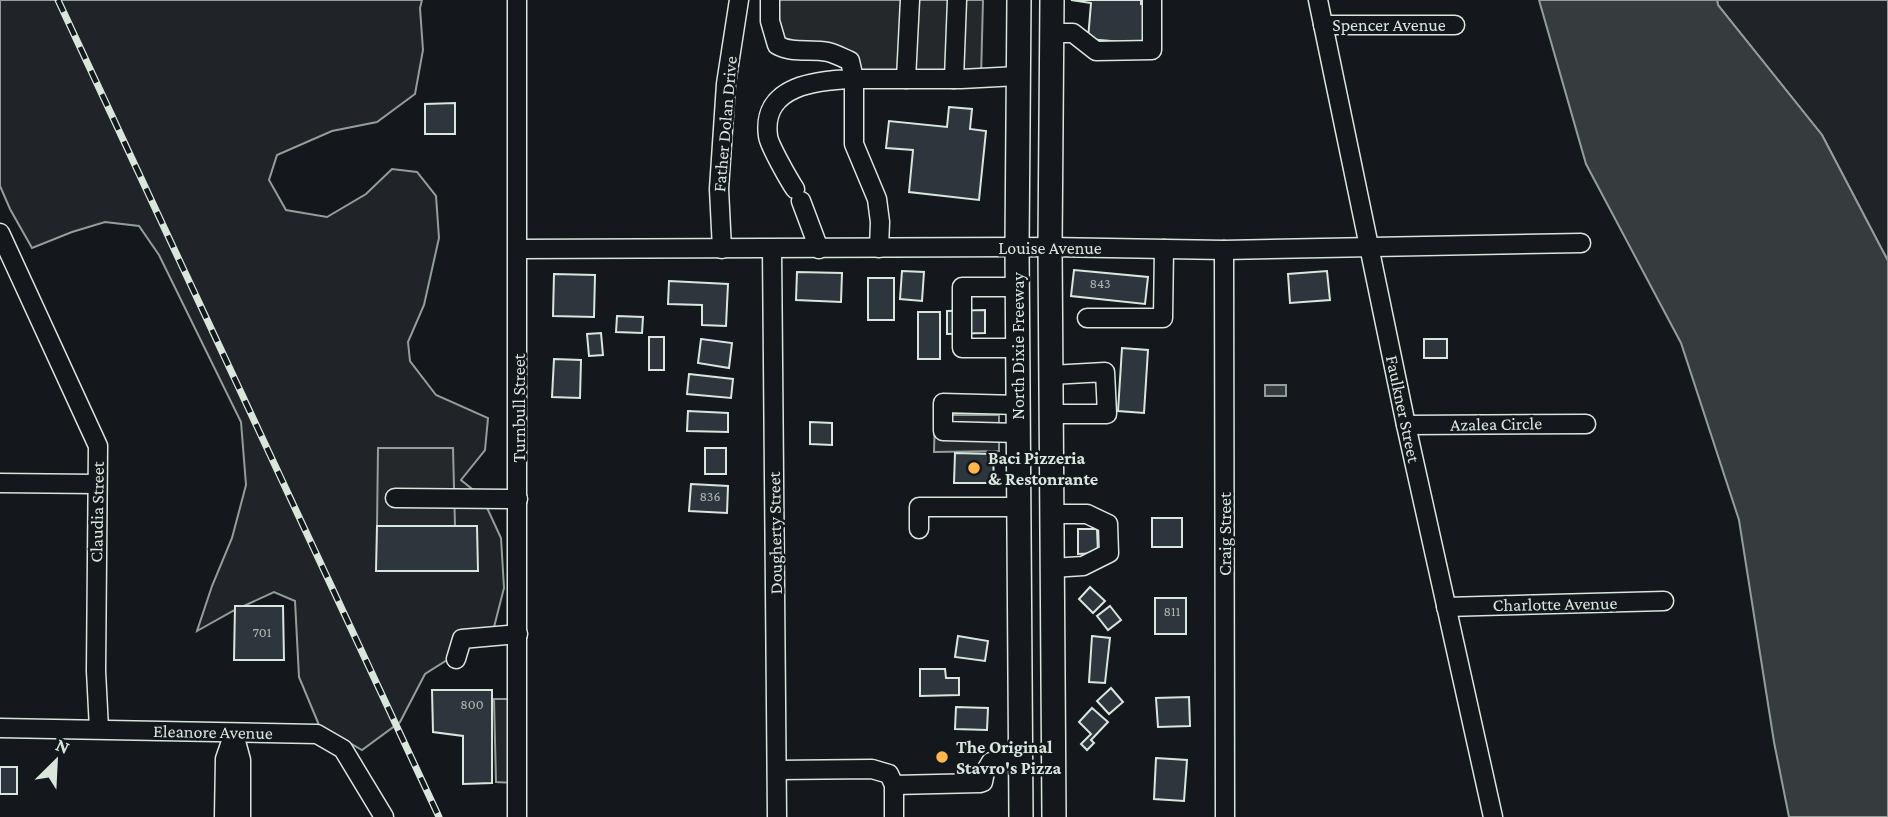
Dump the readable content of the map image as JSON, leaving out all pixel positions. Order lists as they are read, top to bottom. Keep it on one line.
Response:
{"streets":{"main road":["North Dixie Freeway"],"street":["Spencer Avenue","Father Dolan Drive","Louise Avenue","Turnbull Street","Faulkner Street","Azalea Circle","Claudia Street","Dougherty Street","Craig Street","Charlotte Avenue","Eleanore Avenue"]},"crossings":[["Spencer Avenue","Faulkner Street"],["Father Dolan Drive","Louise Avenue"],["Louise Avenue","North Dixie Freeway"],["Louise Avenue","Turnbull Street"],["Louise Avenue","Faulkner Street"],["Louise Avenue","Dougherty Street"],["Louise Avenue","Craig Street"],["Faulkner Street","Azalea Circle"],["Faulkner Street","Charlotte Avenue"],["Claudia Street","Eleanore Avenue"]],"places":["Baci Pizzeria & Restonrante","The Original Stavro's Pizza"],"house_numbers":["843","836","811","701","800"],"north":"top right"}
